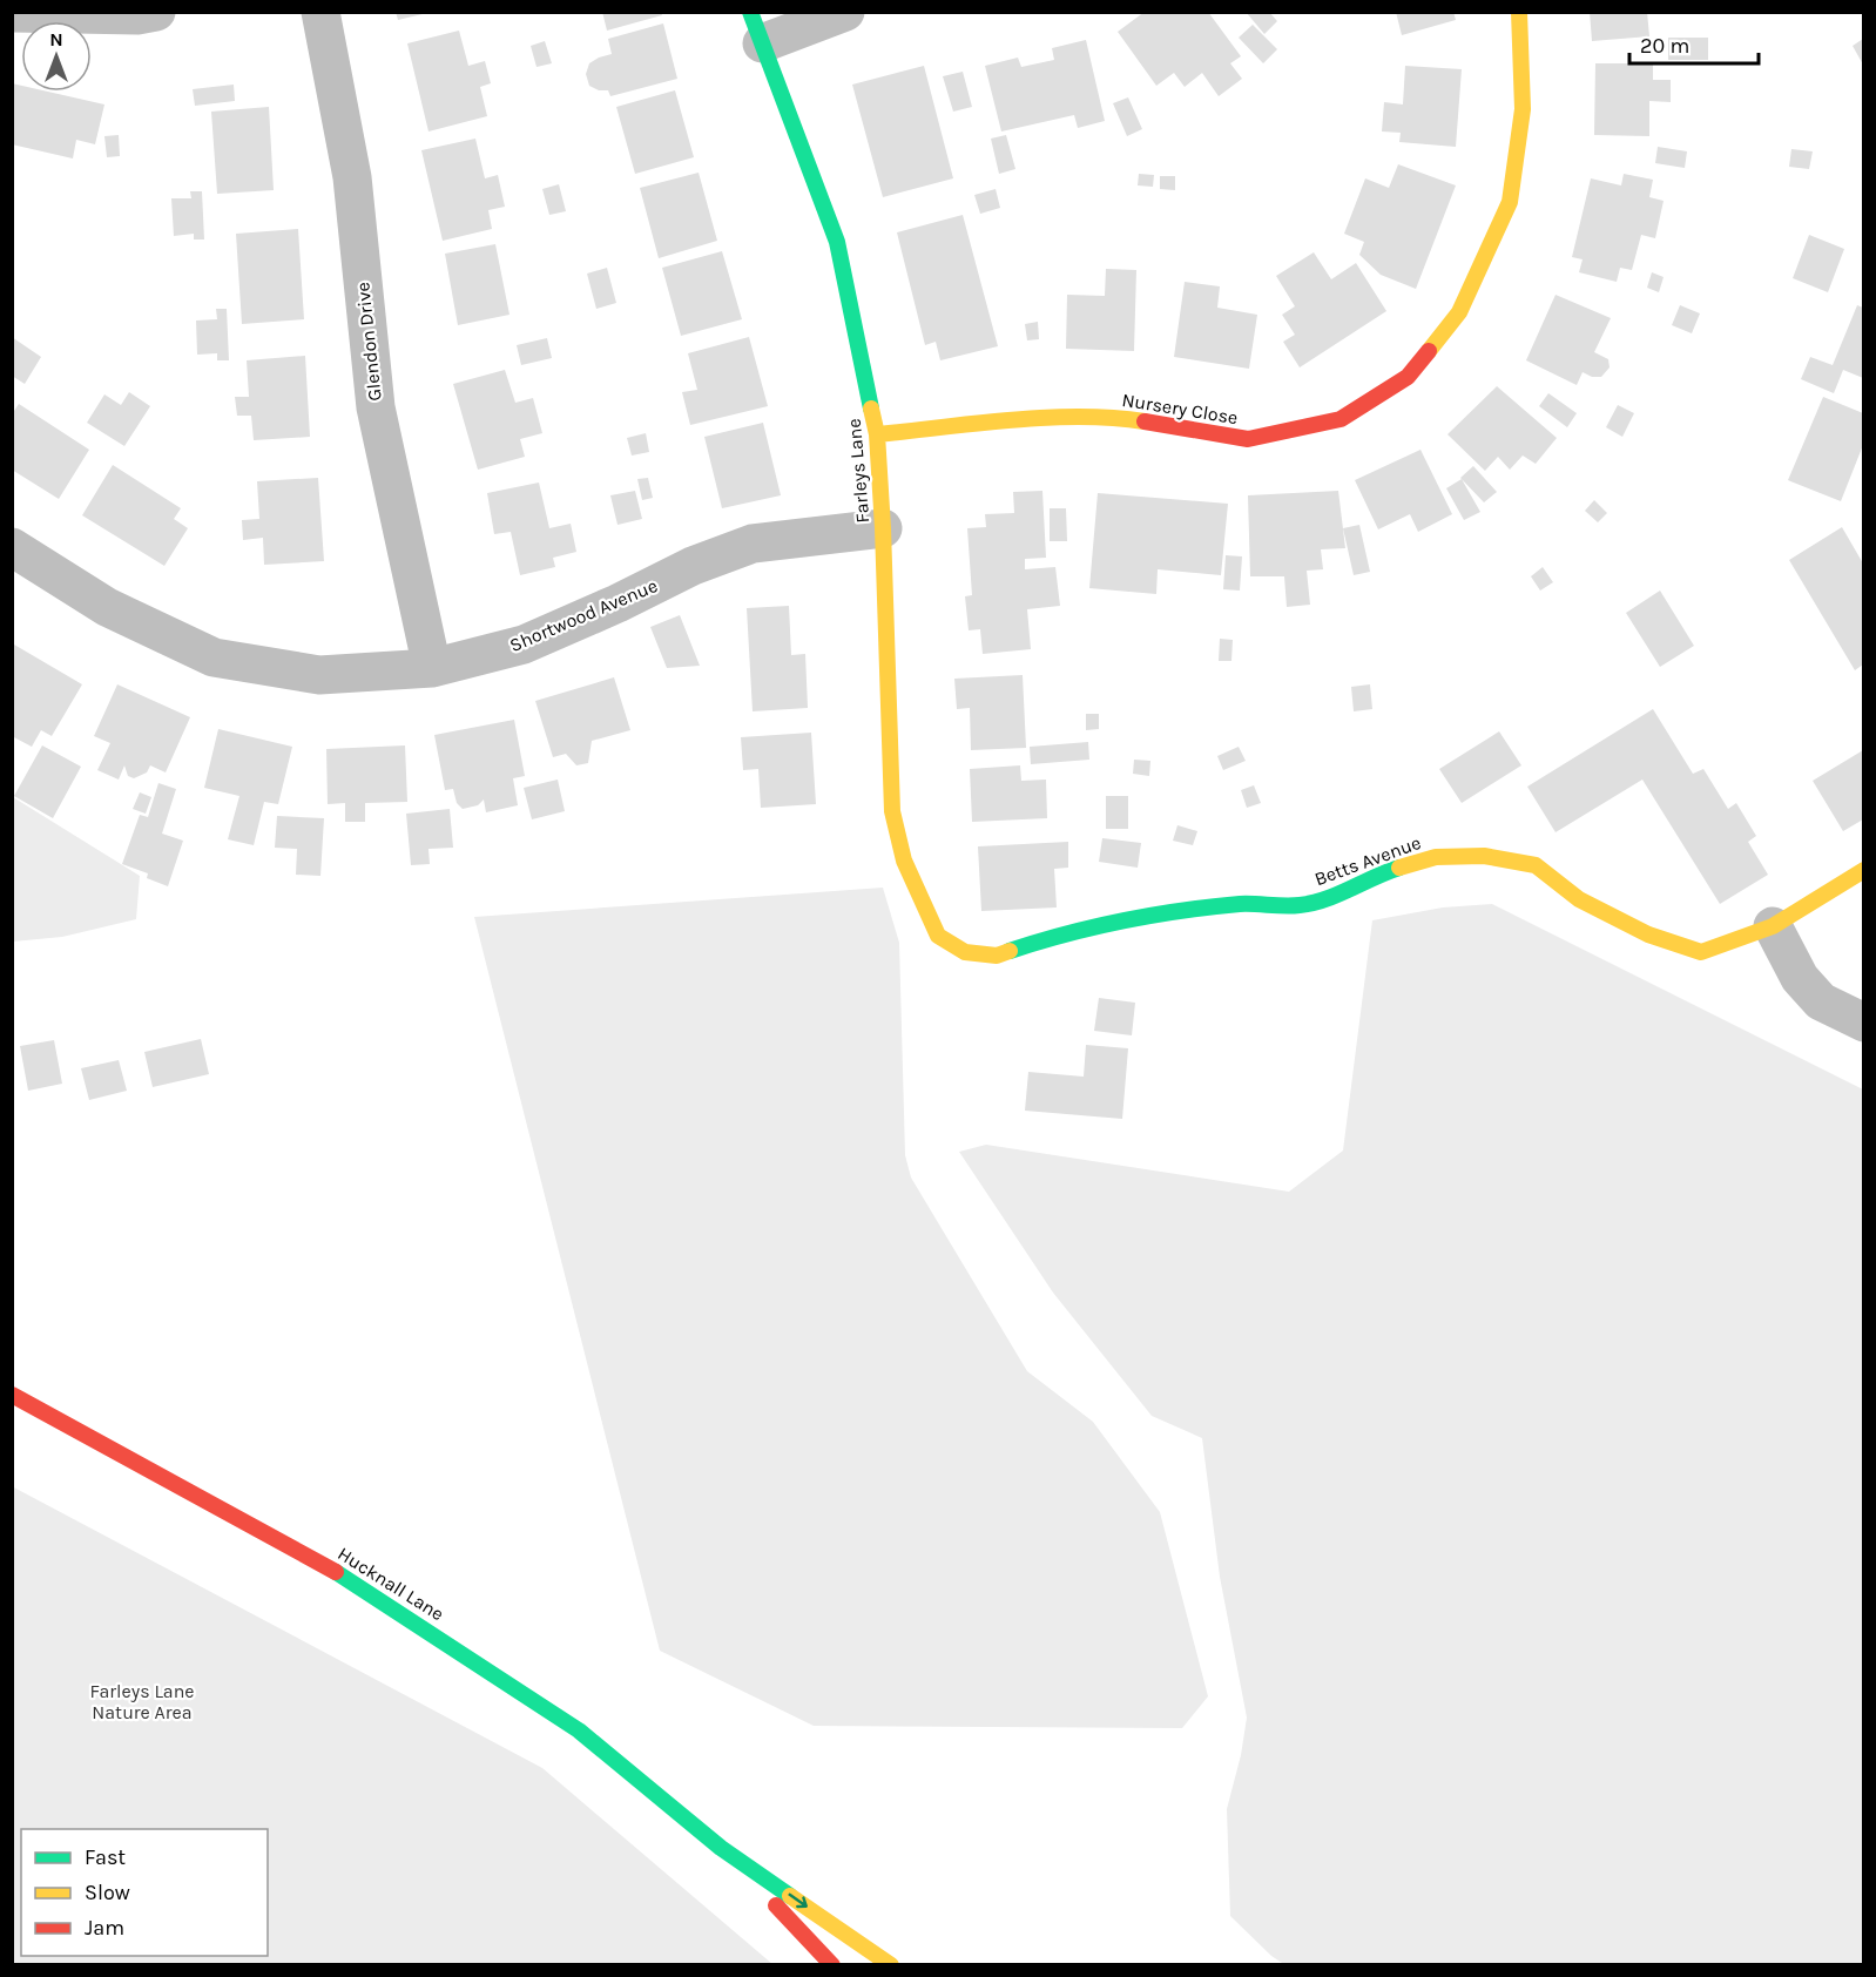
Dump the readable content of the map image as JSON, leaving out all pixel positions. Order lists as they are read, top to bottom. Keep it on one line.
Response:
{"streets":{"street":["Glendon Drive","Nursery Close","Farleys Lane","Shortwood Avenue","Betts Avenue","Hucknall Lane"]},"crossings":[["Glendon Drive","Shortwood Avenue"],["Nursery Close","Farleys Lane"],["Farleys Lane","Shortwood Avenue"],["Farleys Lane","Betts Avenue"]],"parks":["Farleys Lane Nature Area"],"legend":["Fast","Slow","Jam"],"scale_bar":"20 m","north":"top"}
